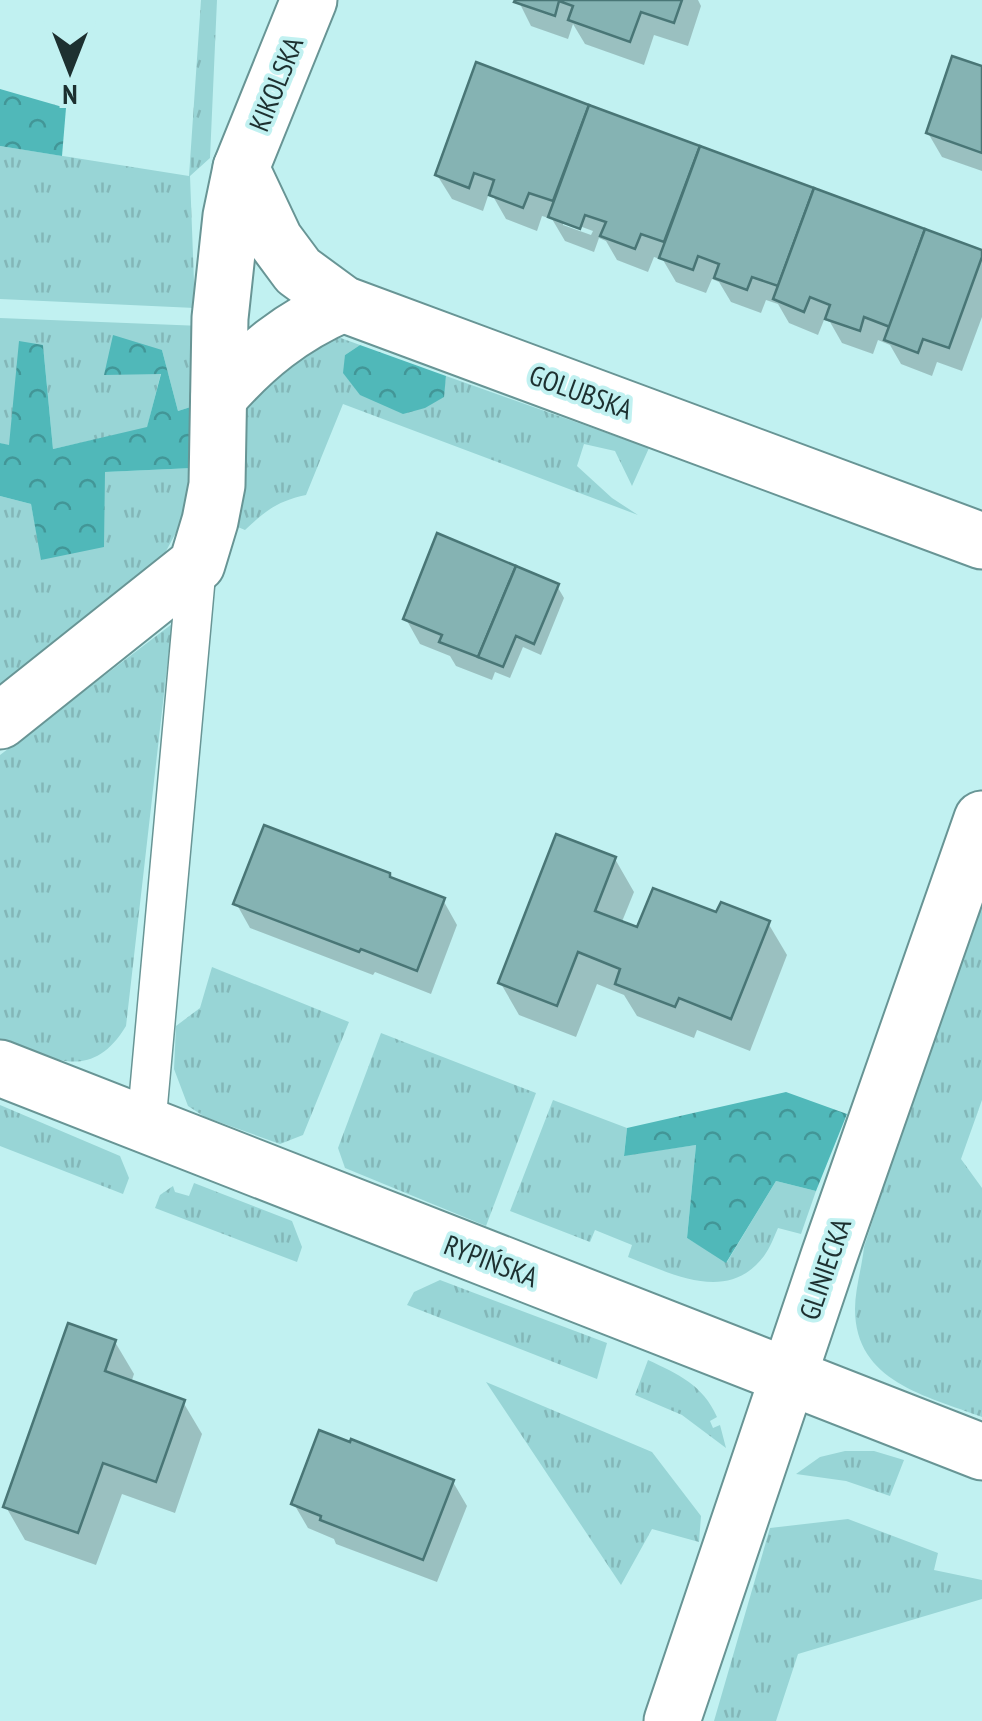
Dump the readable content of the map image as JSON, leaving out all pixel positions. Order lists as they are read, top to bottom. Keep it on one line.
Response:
{"streets":{"street":["KIKOLSKA","GOLUBSKA","RYPIŃSKA","GLINIECKA"]},"crossings":[["KIKOLSKA","GOLUBSKA"],["RYPIŃSKA","GLINIECKA"]],"north":"bottom"}
